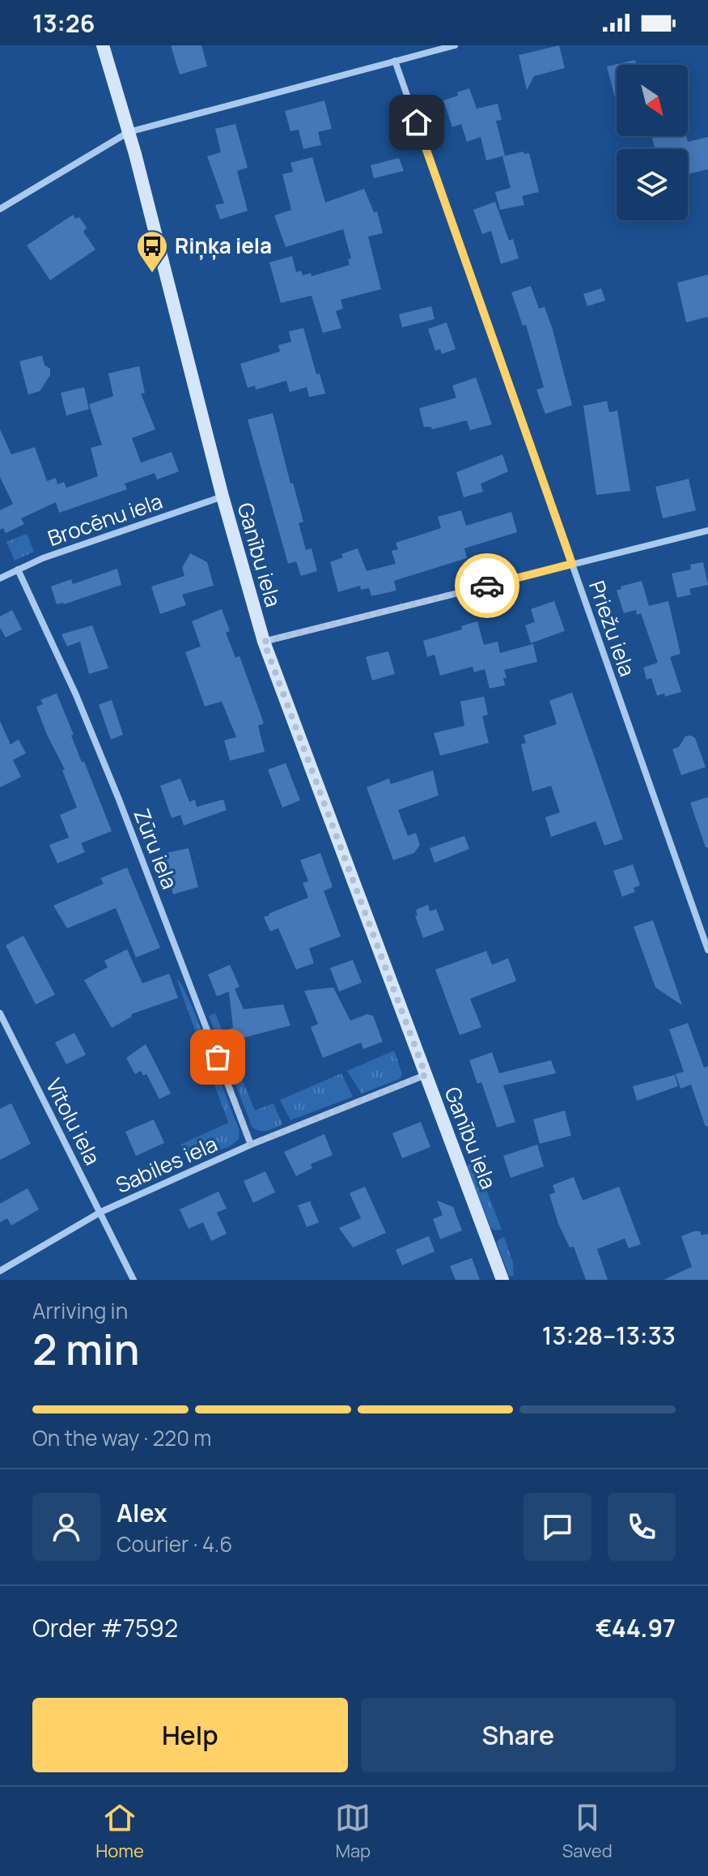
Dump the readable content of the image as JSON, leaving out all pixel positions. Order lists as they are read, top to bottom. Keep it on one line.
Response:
{"streets":{"street":["Brocēnu iela","Ganību iela","Priežu iela","Zūru iela","Vītolu iela","Sabiles iela"]},"crossings":[["Brocēnu iela","Ganību iela"],["Brocēnu iela","Zūru iela"],["Ganību iela","Sabiles iela"],["Zūru iela","Sabiles iela"],["Vītolu iela","Sabiles iela"]],"places":{"bus stop":["Riņķa iela"]},"north":"bottom right","page":{"status":"13:26","heading":["2 min","Arriving in","13:28–13:33"],"panel":["Alex","Courier · 4.6","Order #7592","€44.97"],"bar":"On the way · 220 m","buttons":["Help","Share"],"tabs":["Home","Map","Saved"]}}
